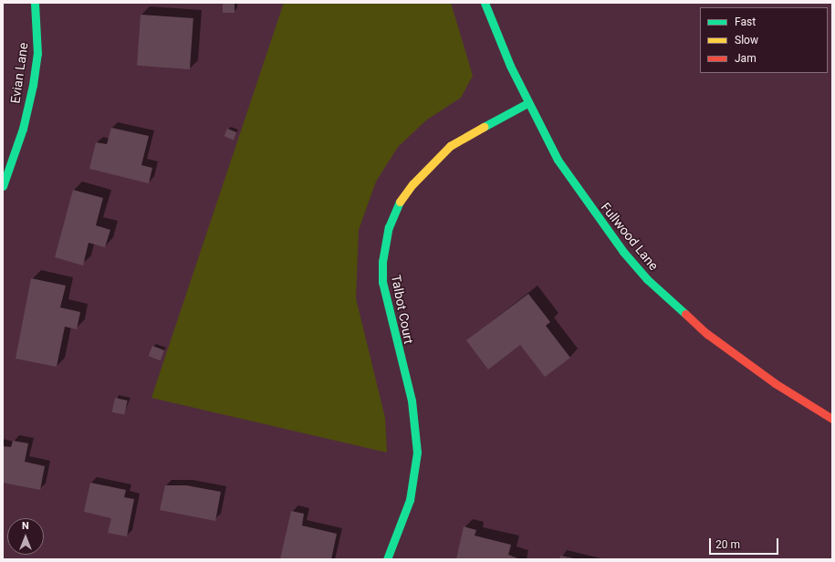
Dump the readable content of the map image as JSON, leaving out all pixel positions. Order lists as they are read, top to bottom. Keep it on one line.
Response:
{"streets":{"street":["Evian Lane","Fullwood Lane","Talbot Court"]},"crossings":[["Fullwood Lane","Talbot Court"]],"legend":["Fast","Slow","Jam"],"scale_bar":"20 m","north":"top"}
